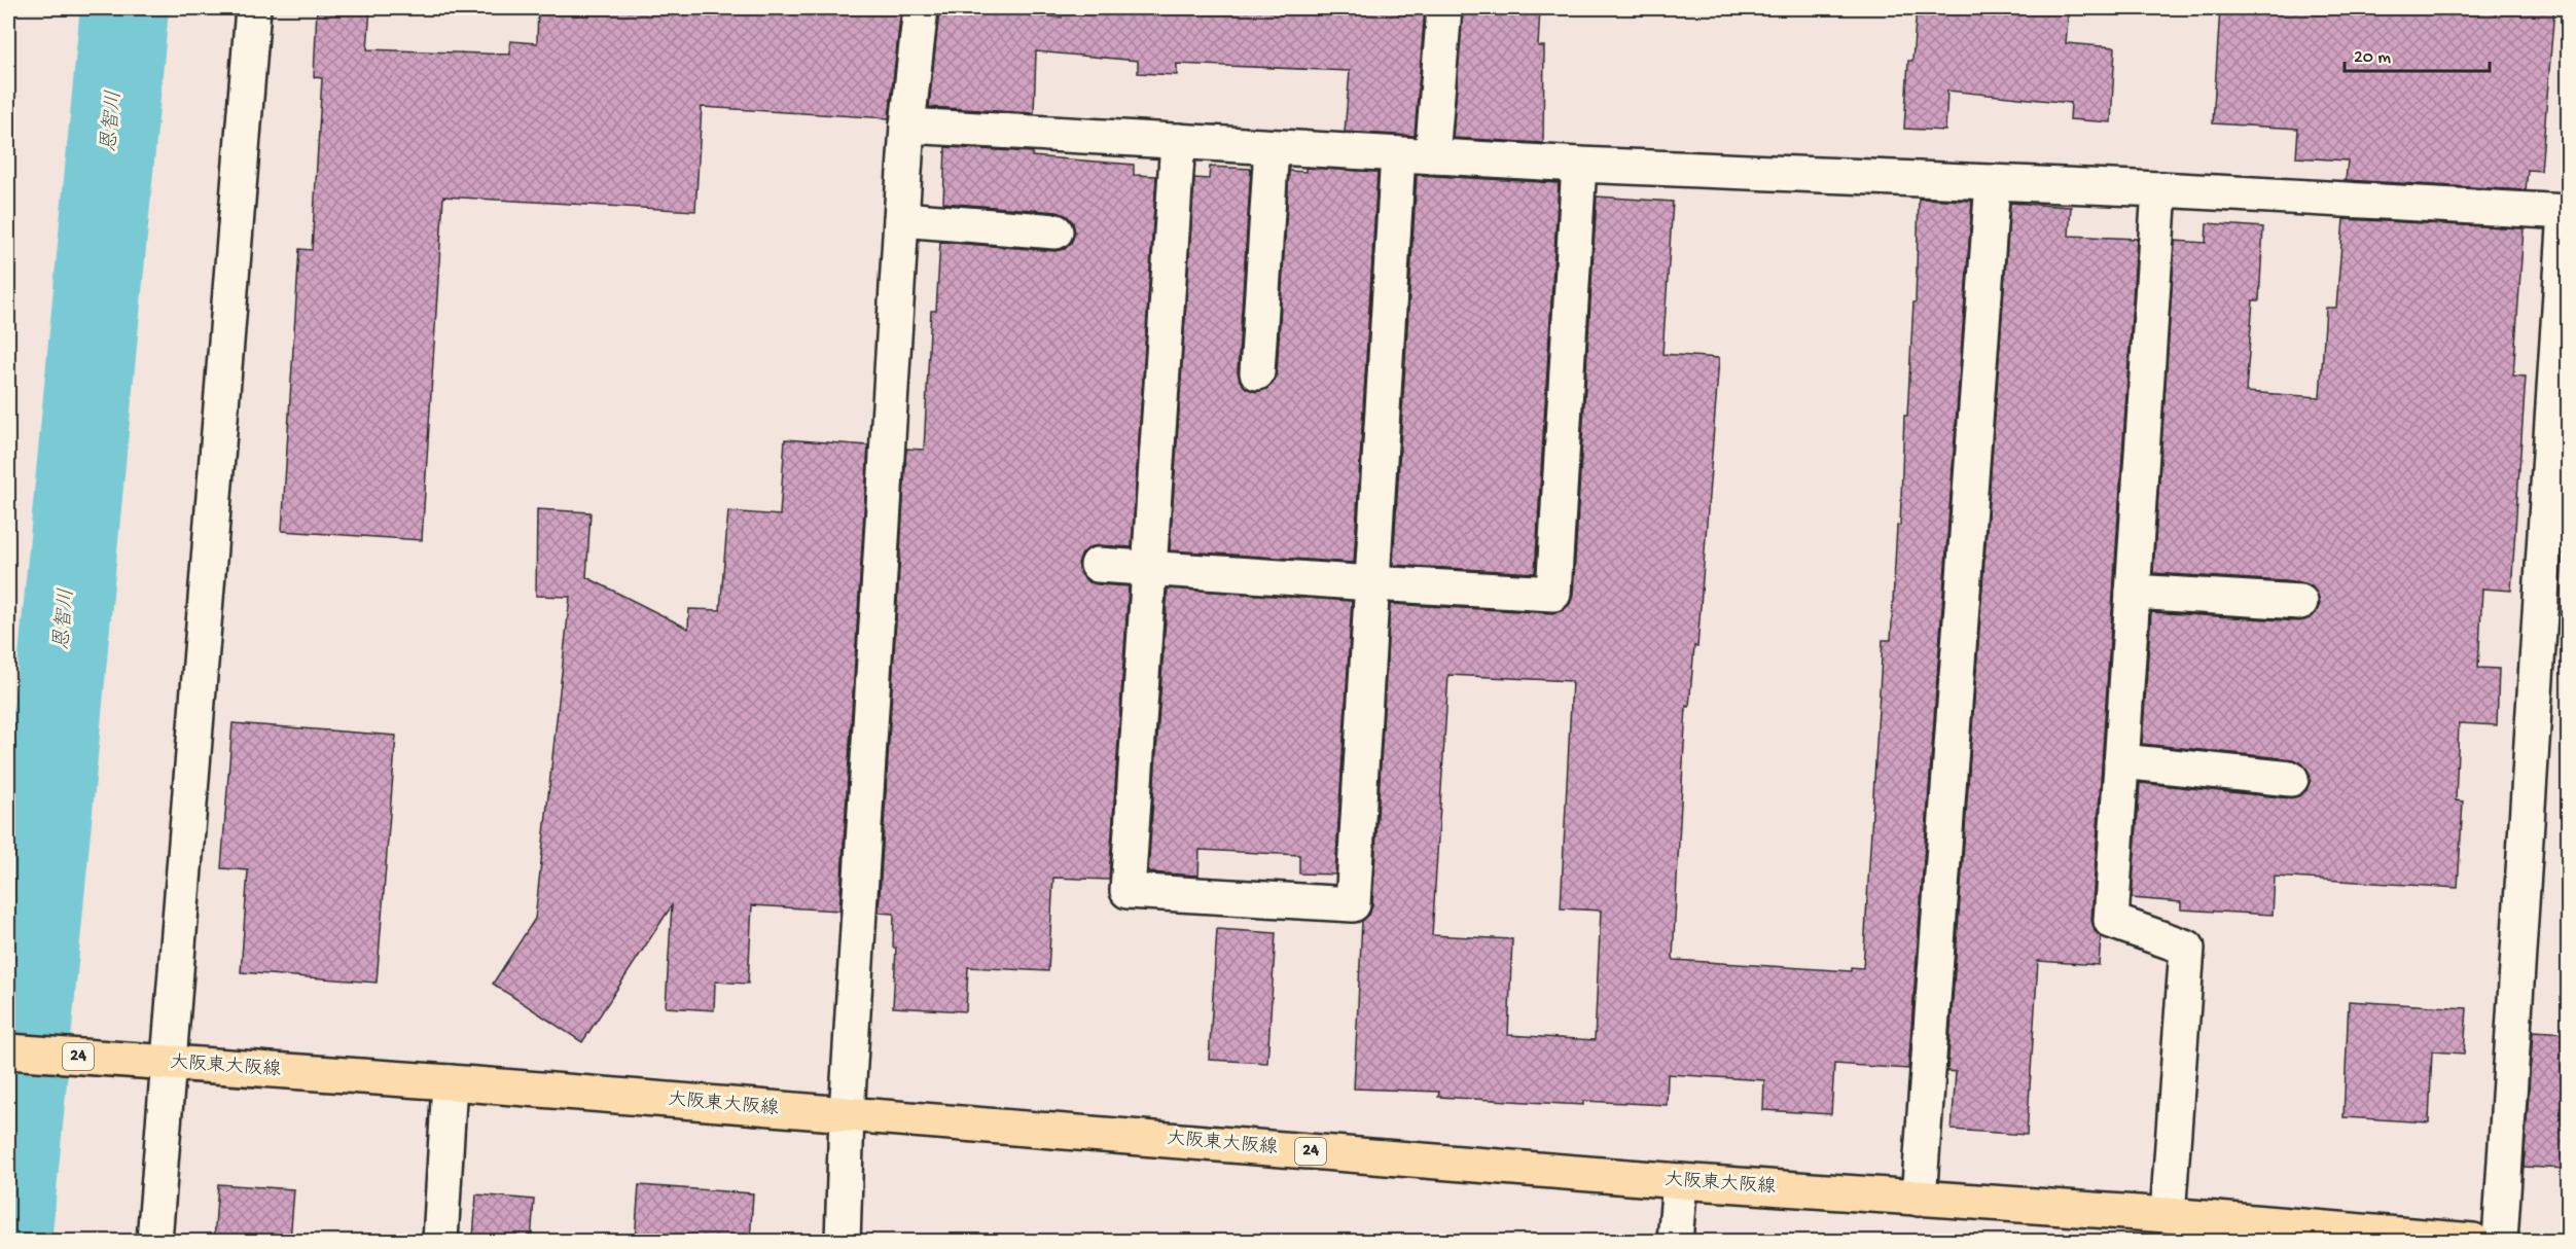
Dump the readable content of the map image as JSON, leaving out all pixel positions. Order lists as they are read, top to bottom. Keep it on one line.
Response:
{"streets":{"main road":["24","大阪東大阪線"]},"water":["恩智川"],"scale_bar":"20 m"}
